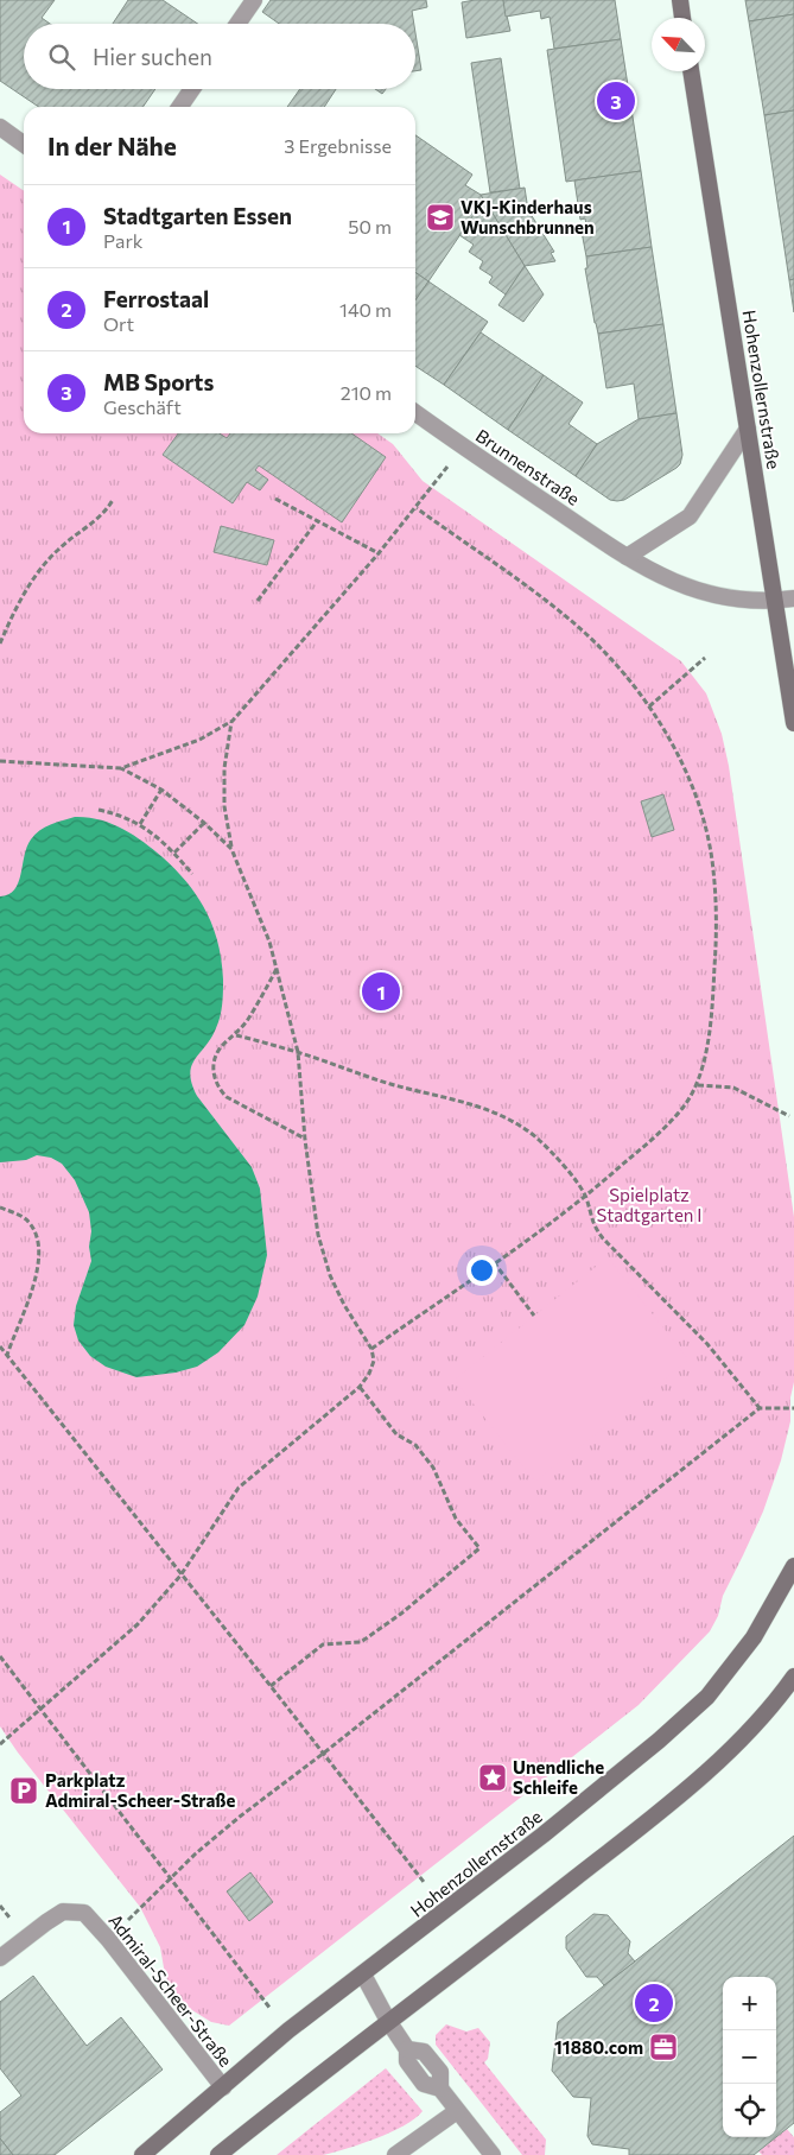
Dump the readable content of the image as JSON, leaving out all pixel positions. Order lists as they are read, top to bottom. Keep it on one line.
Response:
{"streets":{"main road":["Hohenzollernstraße"],"street":["Brunnenstraße","Admiral-Scheer-Straße"]},"crossings":[["Hohenzollernstraße","Brunnenstraße"],["Hohenzollernstraße","Admiral-Scheer-Straße"]],"parks":["Spielplatz Stadtgarten I"],"places":{"school or university":["VKJ-Kinderhaus Wunschbrunnen"],"place":["Unendliche Schleife"],"parking":["Parkplatz Admiral-Scheer-Straße"],"office":["11880.com"]},"north":"top left","page":{"search":"Hier suchen","pins":["3","1","2"],"heading":["In der Nähe","3 Ergebnisse"],"list":[{"mark":"1","name":"Stadtgarten Essen","note":"Park","value":"50 m"},{"mark":"2","name":"Ferrostaal","note":"Ort","value":"140 m"},{"mark":"3","name":"MB Sports","note":"Geschäft","value":"210 m"}],"map_buttons":["+","−"]}}
